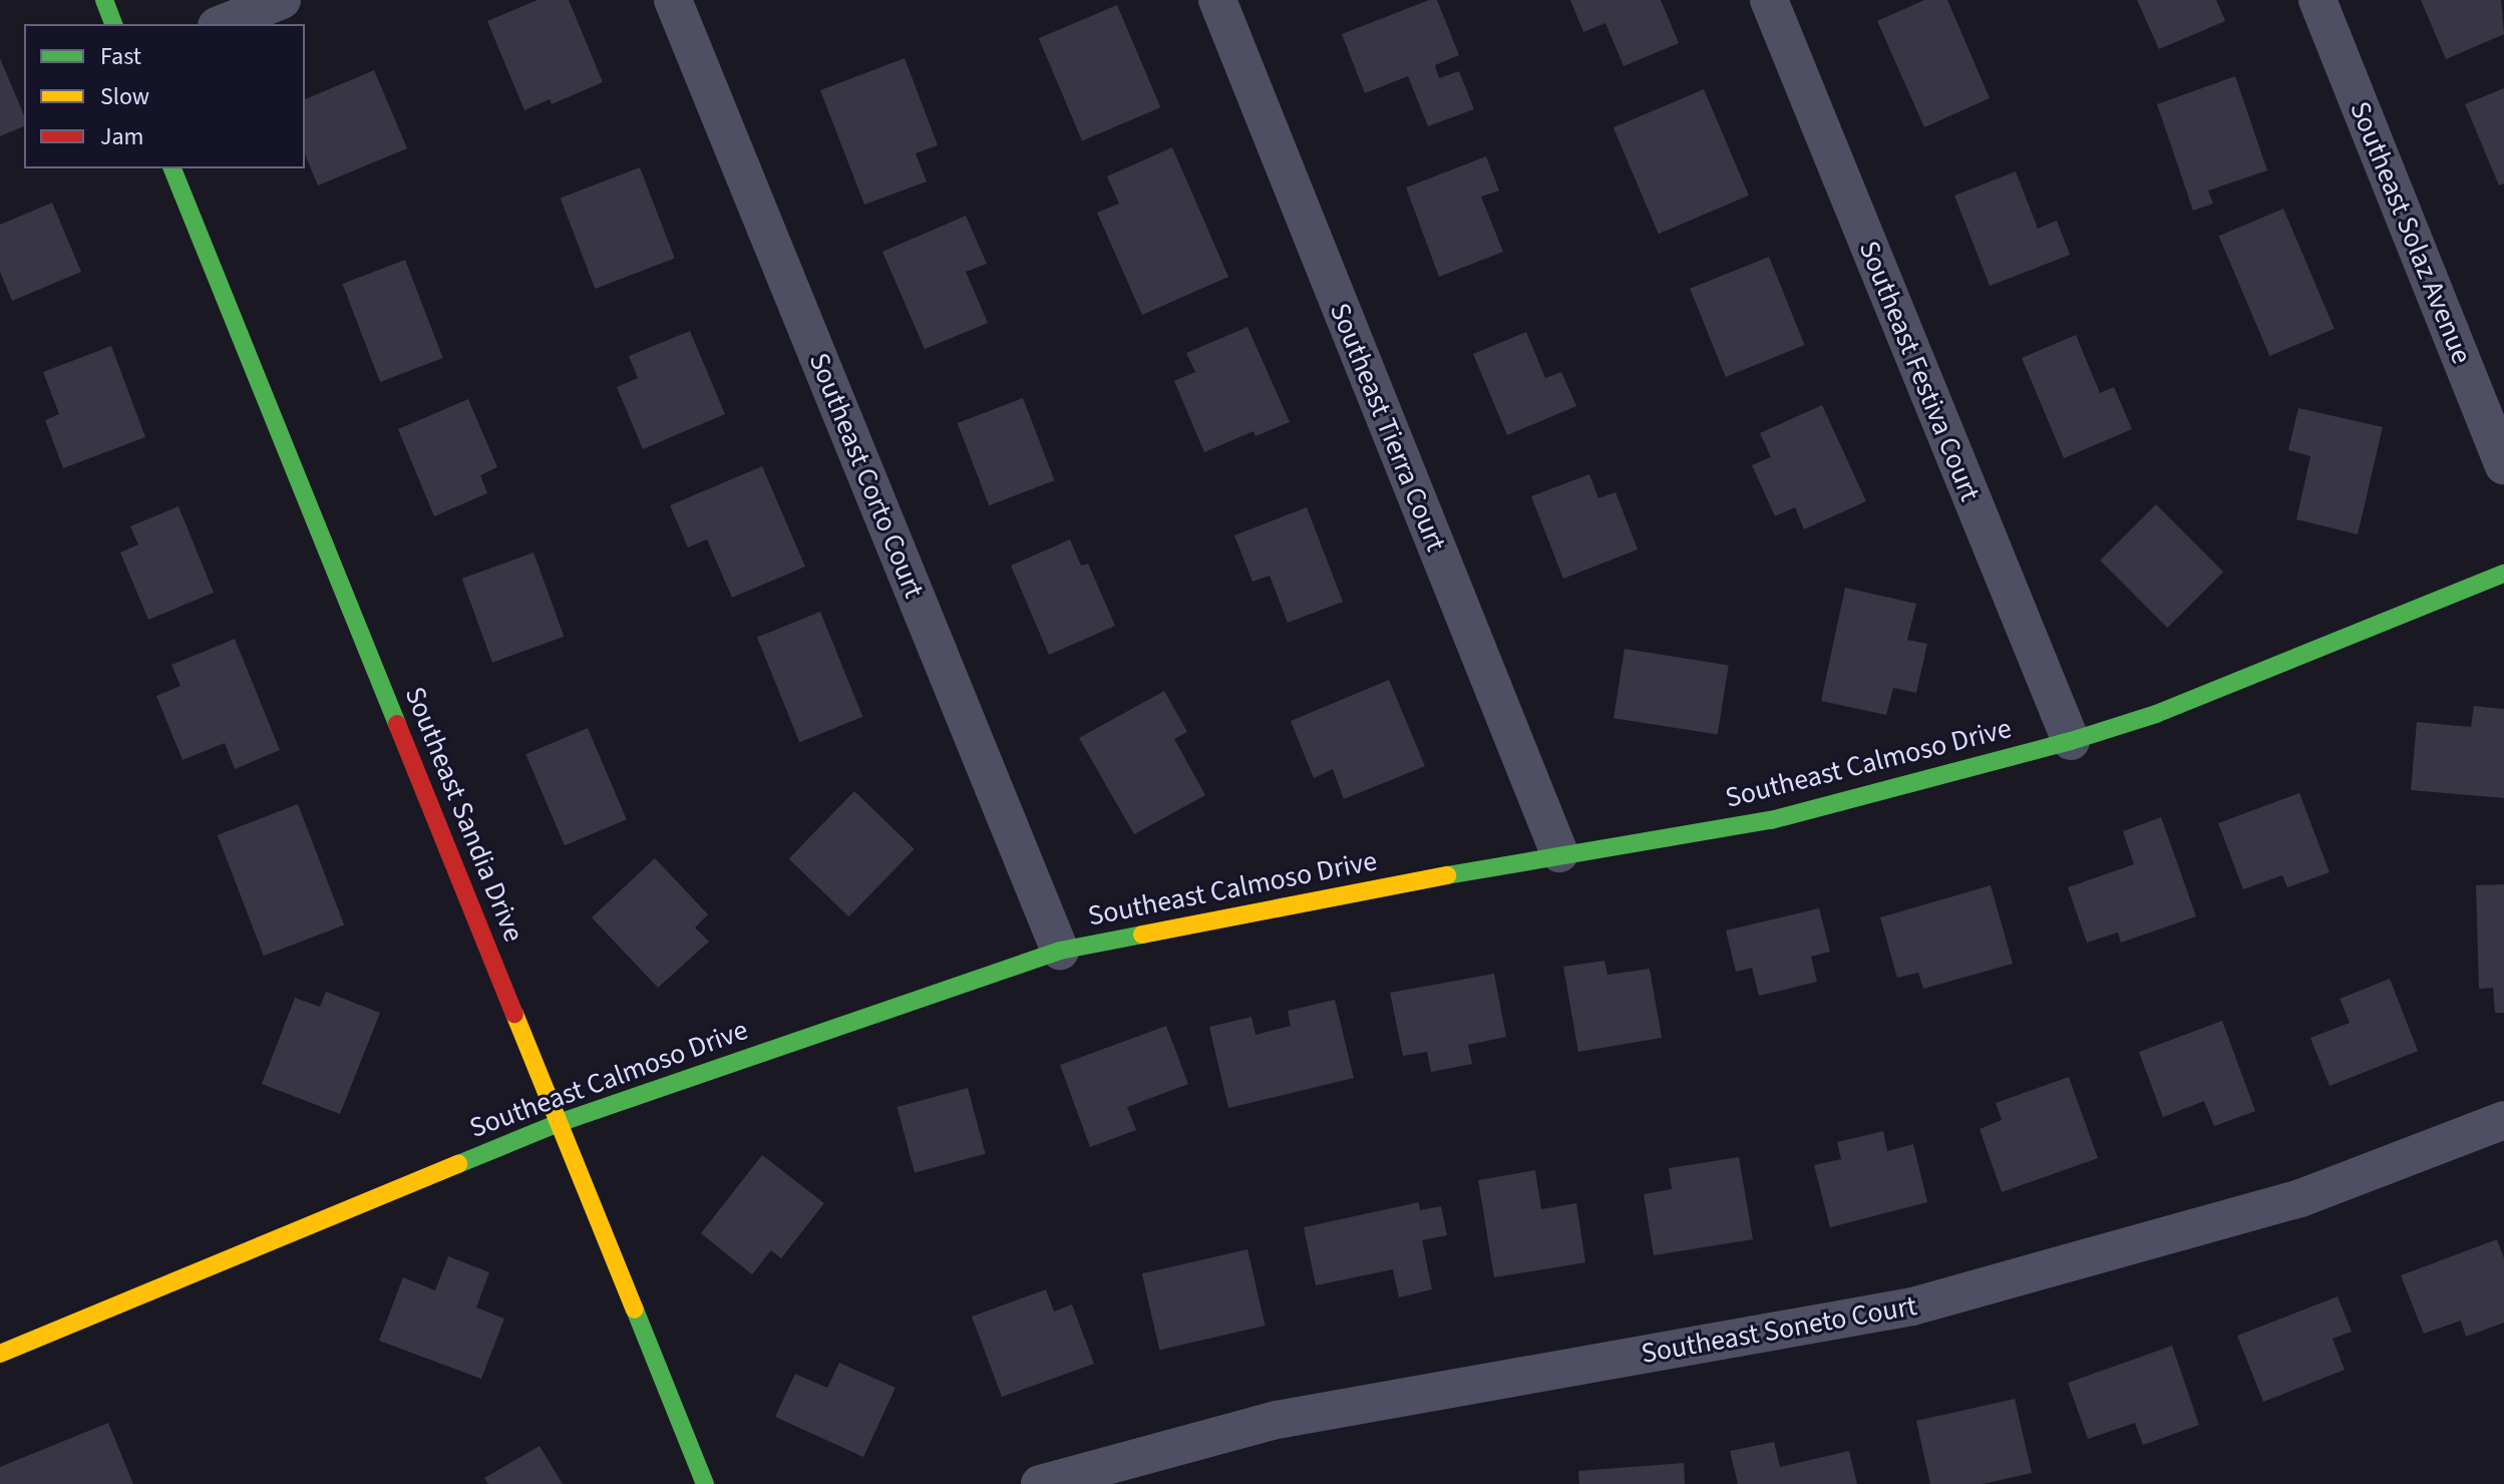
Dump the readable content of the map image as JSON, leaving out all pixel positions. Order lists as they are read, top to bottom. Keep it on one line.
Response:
{"streets":{"street":["Southeast Solaz Avenue","Southeast Festiva Court","Southeast Tierra Court","Southeast Corto Court","Southeast Calmoso Drive","Southeast Sandia Drive","Southeast Soneto Court"]},"crossings":[["Southeast Festiva Court","Southeast Calmoso Drive"],["Southeast Tierra Court","Southeast Calmoso Drive"],["Southeast Corto Court","Southeast Calmoso Drive"],["Southeast Calmoso Drive","Southeast Sandia Drive"]],"legend":["Fast","Slow","Jam"]}
